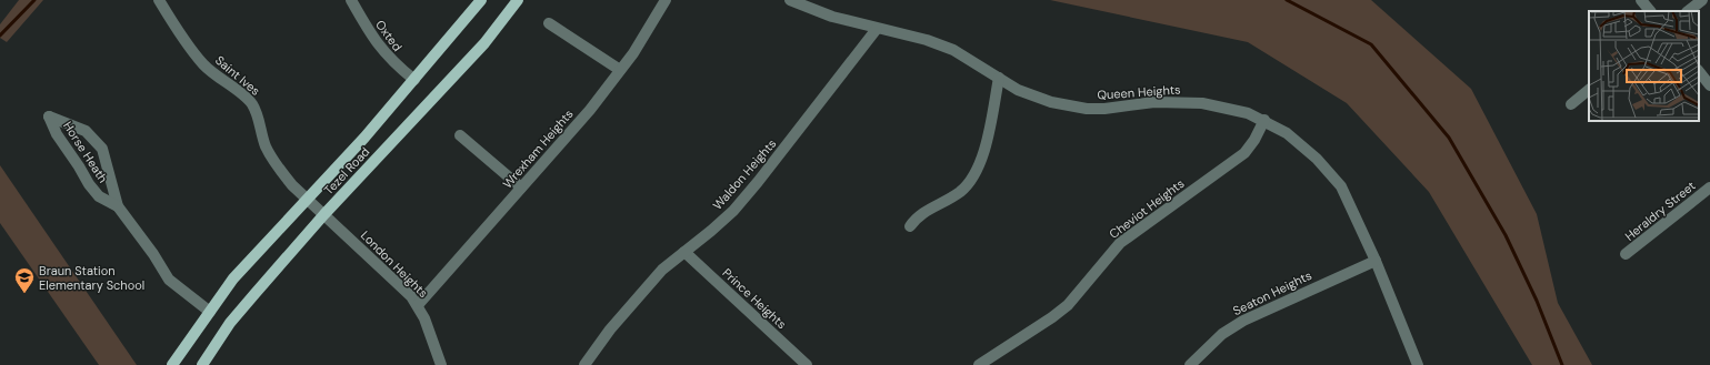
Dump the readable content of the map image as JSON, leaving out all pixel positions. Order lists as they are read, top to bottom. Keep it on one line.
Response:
{"streets":{"main road":["Tezel Road"],"street":["Oxted","Saint Ives","Queen Heights","Wrexham Heights","Horse Heath","Waldon Heights","Cheviot Heights","Heraldry Street","London Heights","Seaton Heights","Prince Heights"]},"crossings":[["Oxted","Tezel Road"],["Saint Ives","Tezel Road"],["Saint Ives","London Heights"],["Queen Heights","Waldon Heights"],["Queen Heights","Cheviot Heights"],["Queen Heights","Seaton Heights"],["Wrexham Heights","London Heights"],["Horse Heath","Tezel Road"],["Tezel Road","London Heights"],["Waldon Heights","Prince Heights"]],"places":{"school or university":["Braun Station Elementary School"]}}
